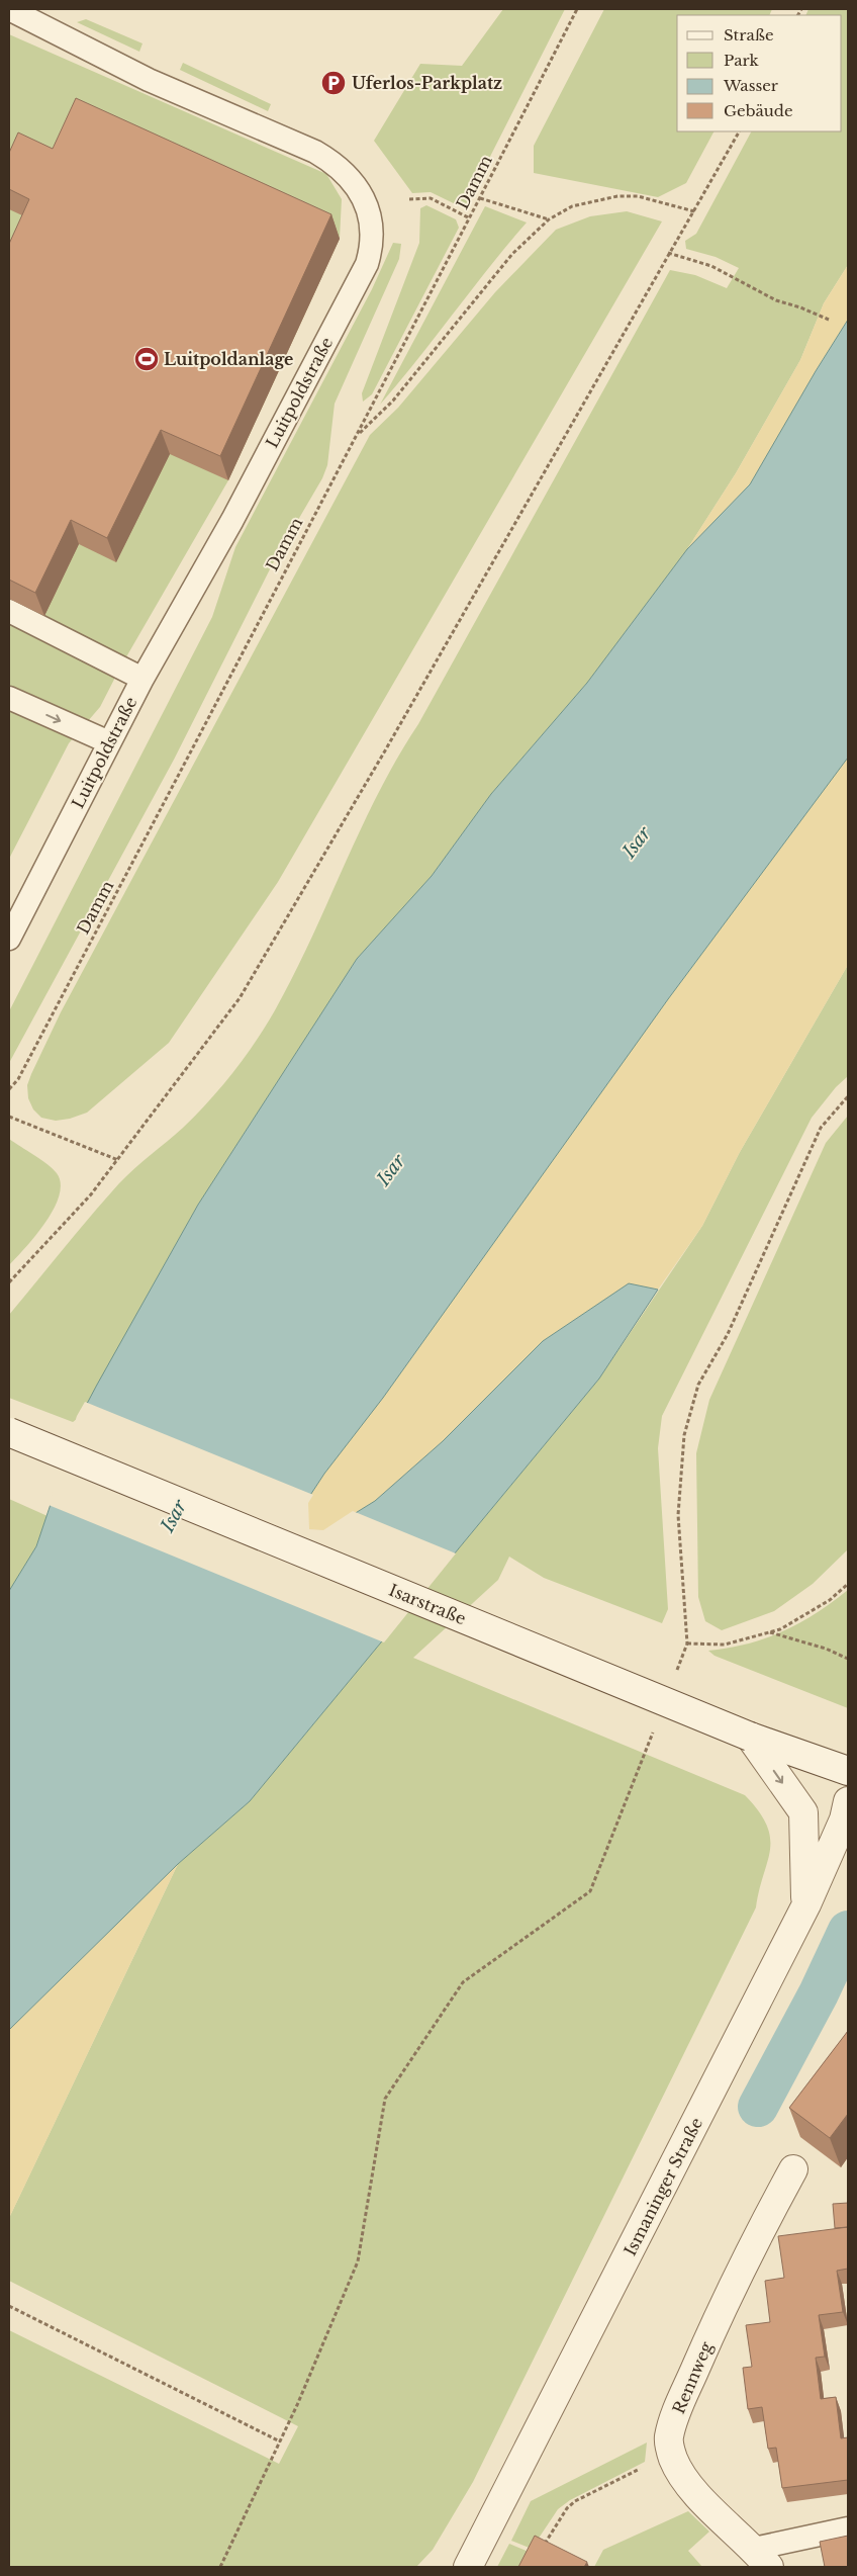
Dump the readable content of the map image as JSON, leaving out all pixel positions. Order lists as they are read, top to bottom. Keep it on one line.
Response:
{"streets":{"street":["Isarstraße","Ismaninger Straße","Rennweg"],"lane":["Luitpoldstraße"],"path":["Damm"]},"water":["Isar"],"places":{"parking":["Uferlos-Parkplatz"],"sports":["Luitpoldanlage"]},"legend":["Straße","Park","Wasser","Gebäude"]}
